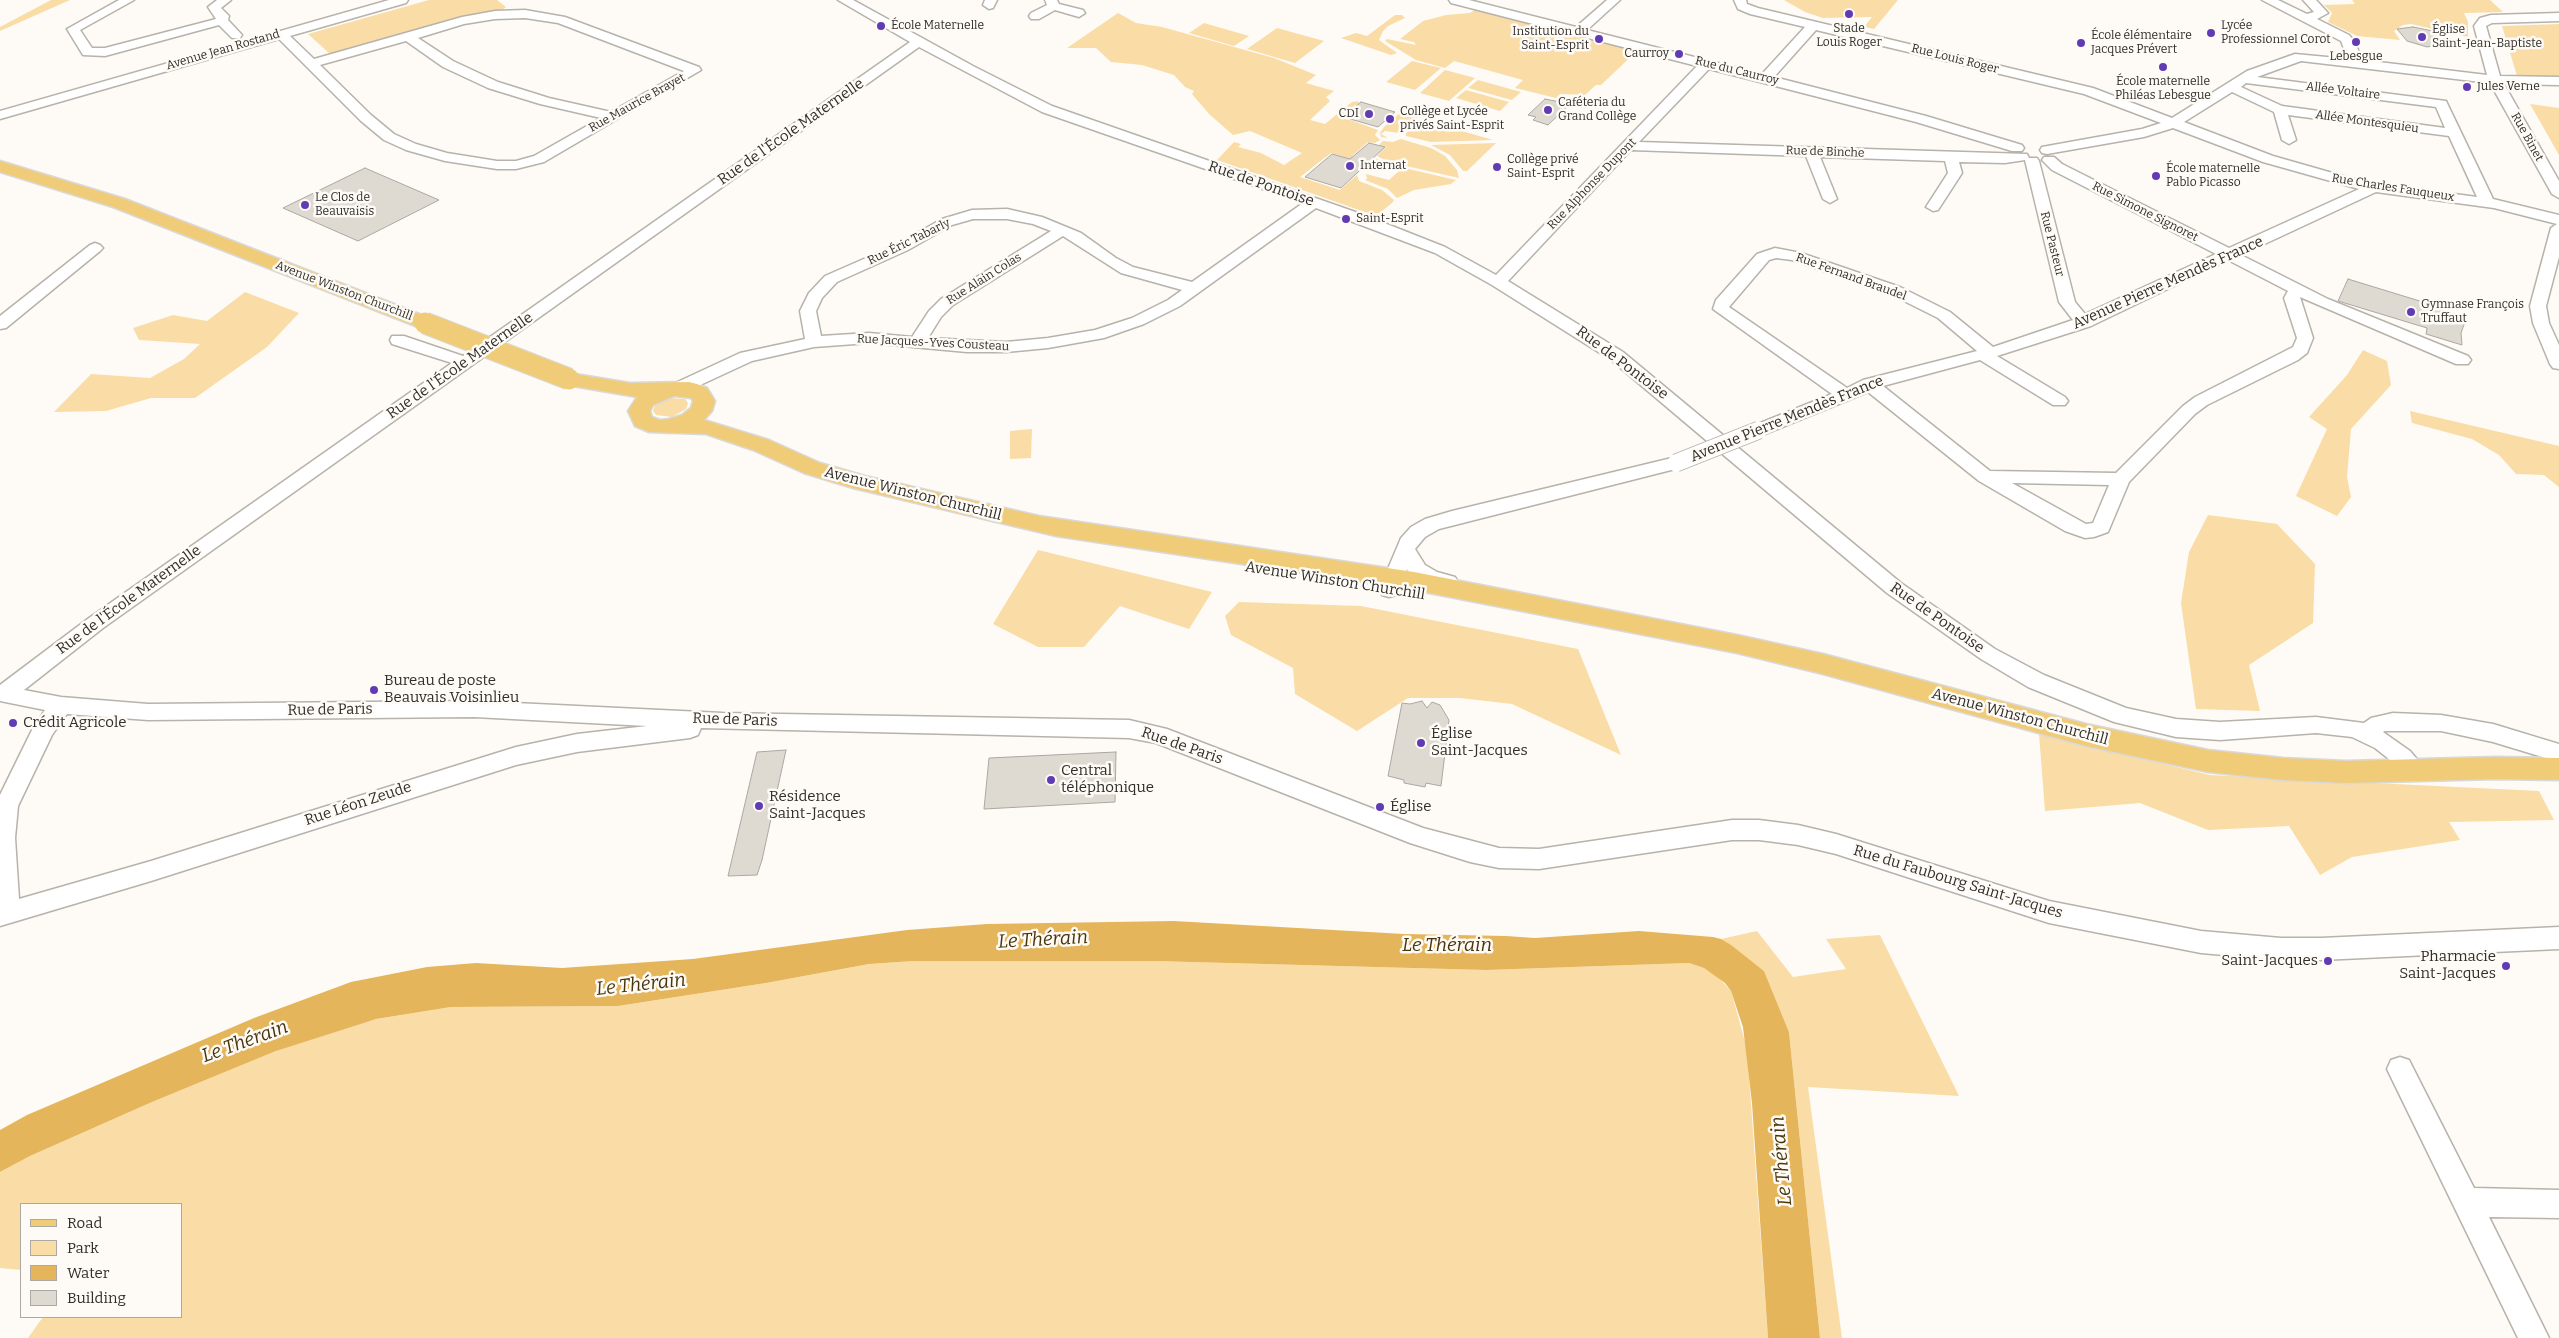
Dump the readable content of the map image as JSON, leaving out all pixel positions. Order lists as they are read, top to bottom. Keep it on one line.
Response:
{"streets":{"main road":["Avenue Winston Churchill"],"street":["Avenue Jean Rostand","Rue Louis Roger","Rue du Caurroy","Allée Voltaire","Rue Maurice Brayet","Allée Montesquieu","Rue de l'École Maternelle","Rue Binet","Rue de Binche","Rue de Pontoise","Rue Alphonse Dupont","Rue Charles Fauqueux","Rue Simone Signoret","Rue Éric Tabarly","Rue Pasteur","Rue Fernand Braudel","Rue Alain Colas","Avenue Pierre Mendès France","Rue Jacques-Yves Cousteau","Rue de Paris","Rue Léon Zeude","Rue du Faubourg Saint-Jacques"]},"crossings":[["Avenue Jean Rostand","Rue Maurice Brayet"],["Rue Louis Roger","Rue de Binche"],["Rue Louis Roger","Rue Charles Fauqueux"],["Rue du Caurroy","Rue de Binche"],["Rue du Caurroy","Rue Alphonse Dupont"],["Rue du Caurroy","Rue Simone Signoret"],["Rue du Caurroy","Rue Pasteur"],["Allée Voltaire","Allée Montesquieu"],["Allée Voltaire","Rue de Binche"],["Allée Montesquieu","Rue de Binche"],["Rue de l'École Maternelle","Rue de Pontoise"],["Rue de l'École Maternelle","Rue de Paris"],["Rue Binet","Rue de Binche"],["Rue de Binche","Rue Alphonse Dupont"],["Rue de Binche","Rue Charles Fauqueux"],["Rue de Binche","Rue Simone Signoret"],["Rue de Binche","Rue Pasteur"],["Rue de Pontoise","Rue Alphonse Dupont"],["Rue de Pontoise","Avenue Winston Churchill"],["Rue de Pontoise","Rue Jacques-Yves Cousteau"],["Rue Charles Fauqueux","Avenue Pierre Mendès France"],["Rue Simone Signoret","Rue Pasteur"],["Rue Simone Signoret","Avenue Pierre Mendès France"],["Rue Éric Tabarly","Rue Alain Colas"],["Rue Éric Tabarly","Rue Jacques-Yves Cousteau"],["Rue Pasteur","Avenue Pierre Mendès France"],["Rue Fernand Braudel","Avenue Pierre Mendès France"],["Rue Alain Colas","Rue Jacques-Yves Cousteau"],["Avenue Pierre Mendès France","Avenue Winston Churchill"],["Avenue Winston Churchill","Rue Jacques-Yves Cousteau"],["Rue de Paris","Rue Léon Zeude"],["Rue de Paris","Rue du Faubourg Saint-Jacques"]],"water":["Le Thérain"],"places":["Stade Louis Roger","École Maternelle","Lycée Professionnel Corot","Église Saint-Jean-Baptiste","Institution du Saint-Esprit","Lebesgue","École élémentaire Jacques Prévert","Caurroy","École maternelle Philéas Lebesgue","Jules Verne","Caféteria du Grand Collège","CDI","Collège et Lycée privés Saint-Esprit","Internat","Collège privé Saint-Esprit","École maternelle Pablo Picasso","Le Clos de Beauvaisis","Saint-Esprit","Gymnase François Truffaut","Bureau de poste Beauvais Voisinlieu","Crédit Agricole","Église Saint-Jacques","Central téléphonique","Résidence Saint-Jacques","Église","Saint-Jacques","Pharmacie Saint-Jacques"],"legend":["Road","Park","Water","Building"]}
